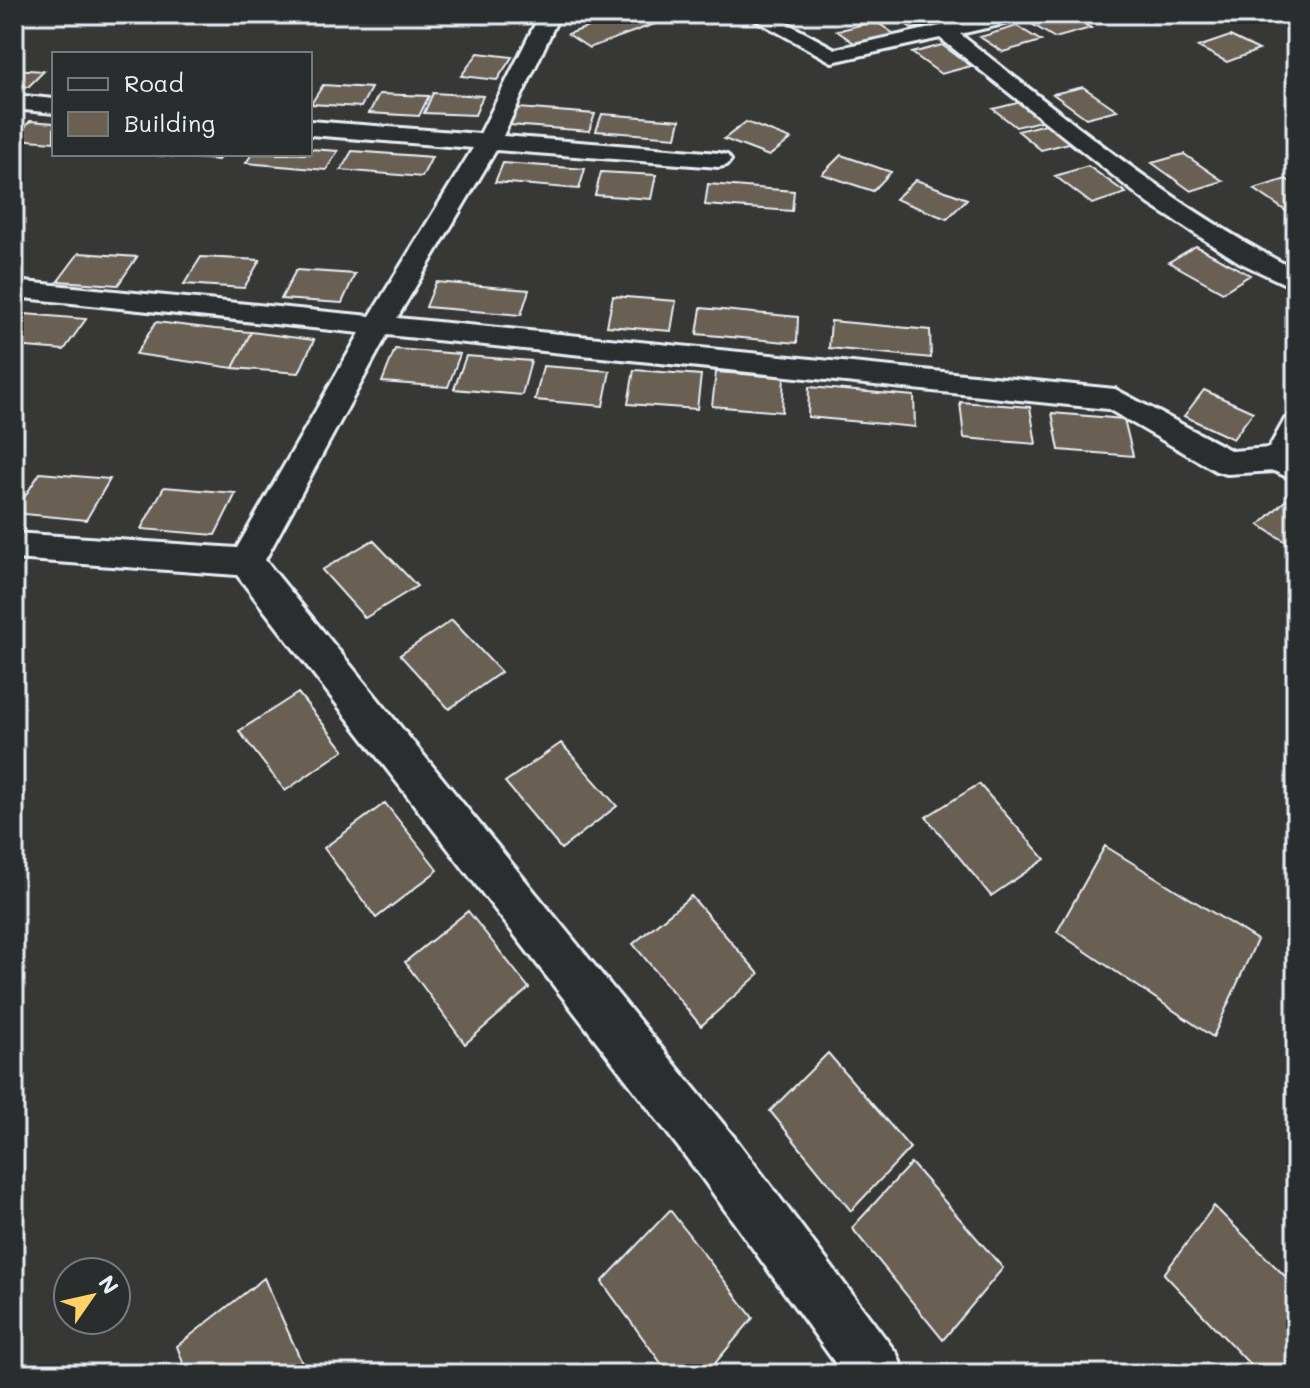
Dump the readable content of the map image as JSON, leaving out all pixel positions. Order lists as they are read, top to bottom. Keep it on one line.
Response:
{"legend":["Road","Building"],"north":"top right"}
